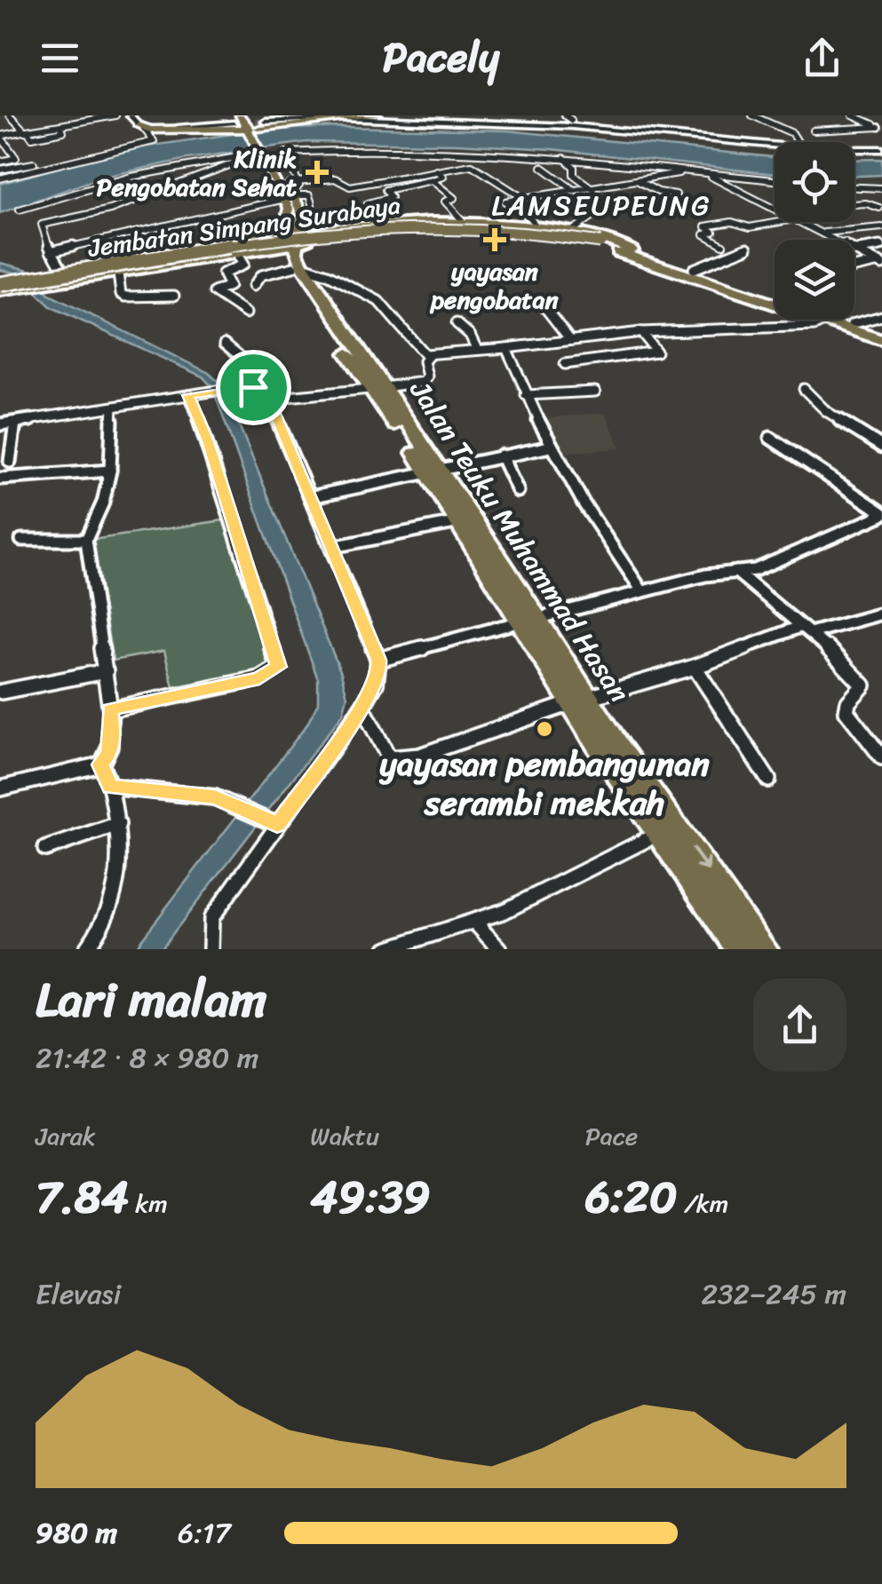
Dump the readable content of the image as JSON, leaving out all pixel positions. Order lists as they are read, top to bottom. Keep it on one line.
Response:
{"streets":{"highway":["Jembatan Simpang Surabaya","Jalan Teuku Muhammad Hasan"]},"districts":["LAMSEUPEUNG"],"places":{"health":["Klinik Pengobatan Sehat","yayasan pengobatan"],"other":["yayasan pembangunan serambi mekkah"]},"page":{"header":"Pacely","heading":["Lari malam","21:42 · 8 × 980 m"],"stats":[["Jarak","7.84 km"],["Waktu","49:39"],["Pace","6:20 /km"]],"chart":["Elevasi","232–245 m"],"list":[{"name":"980 m","note":"6:17"}]}}
